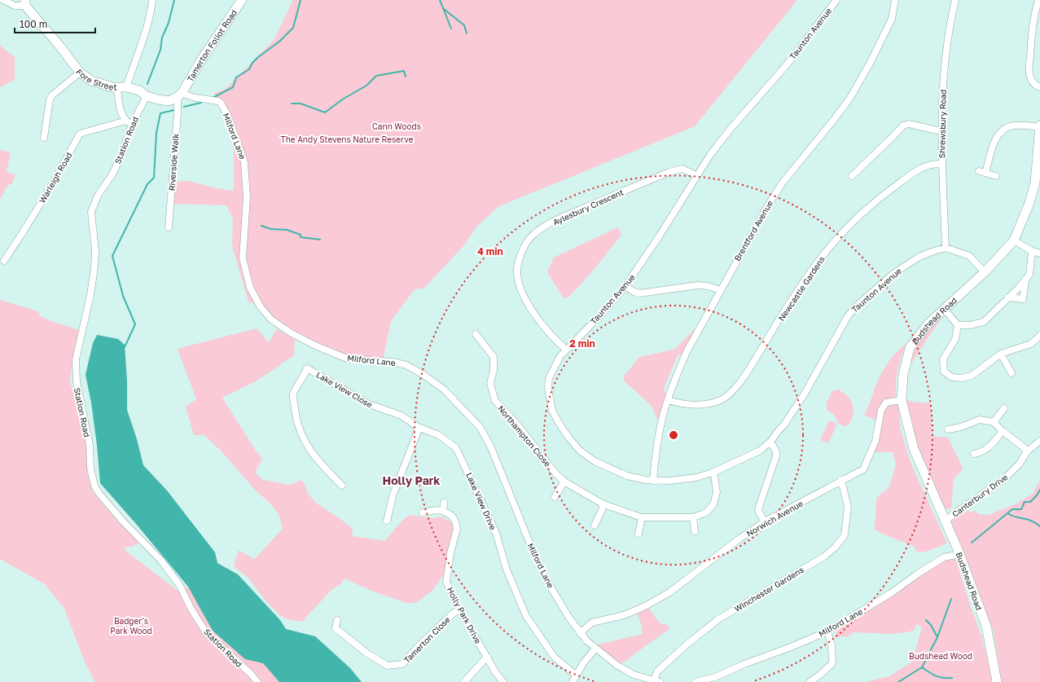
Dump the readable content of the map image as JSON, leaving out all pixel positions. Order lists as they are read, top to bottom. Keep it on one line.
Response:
{"streets":{"street":["Taunton Avenue","Tamerton Foliot Road","Fore Street","Shrewsbury Road","Milford Lane","Station Road","Riverside Walk","Warleigh Road","Aylesbury Crescent","Brentford Avenue","Newcastle Gardens","Budshead Road","Lake View Close","Northampton Close","Canterbury Drive","Lake View Drive","Norwich Avenue","Winchester Gardens","Holly Park Drive","Tamerton Close"]},"crossings":[["Taunton Avenue","Shrewsbury Road"],["Taunton Avenue","Aylesbury Crescent"],["Taunton Avenue","Brentford Avenue"],["Taunton Avenue","Northampton Close"],["Tamerton Foliot Road","Fore Street"],["Tamerton Foliot Road","Milford Lane"],["Tamerton Foliot Road","Riverside Walk"],["Fore Street","Milford Lane"],["Fore Street","Station Road"],["Fore Street","Riverside Walk"],["Shrewsbury Road","Newcastle Gardens"],["Milford Lane","Riverside Walk"],["Milford Lane","Budshead Road"],["Milford Lane","Norwich Avenue"],["Milford Lane","Winchester Gardens"],["Station Road","Warleigh Road"],["Brentford Avenue","Newcastle Gardens"],["Budshead Road","Canterbury Drive"],["Budshead Road","Norwich Avenue"],["Lake View Close","Lake View Drive"],["Norwich Avenue","Winchester Gardens"],["Holly Park Drive","Tamerton Close"]],"districts":["Holly Park"],"parks":["Cann Woods","The Andy Stevens Nature Reserve","Badger's Park Wood","Budshead Wood"],"scale_bar":"100 m","rings":["4 min","2 min"]}
